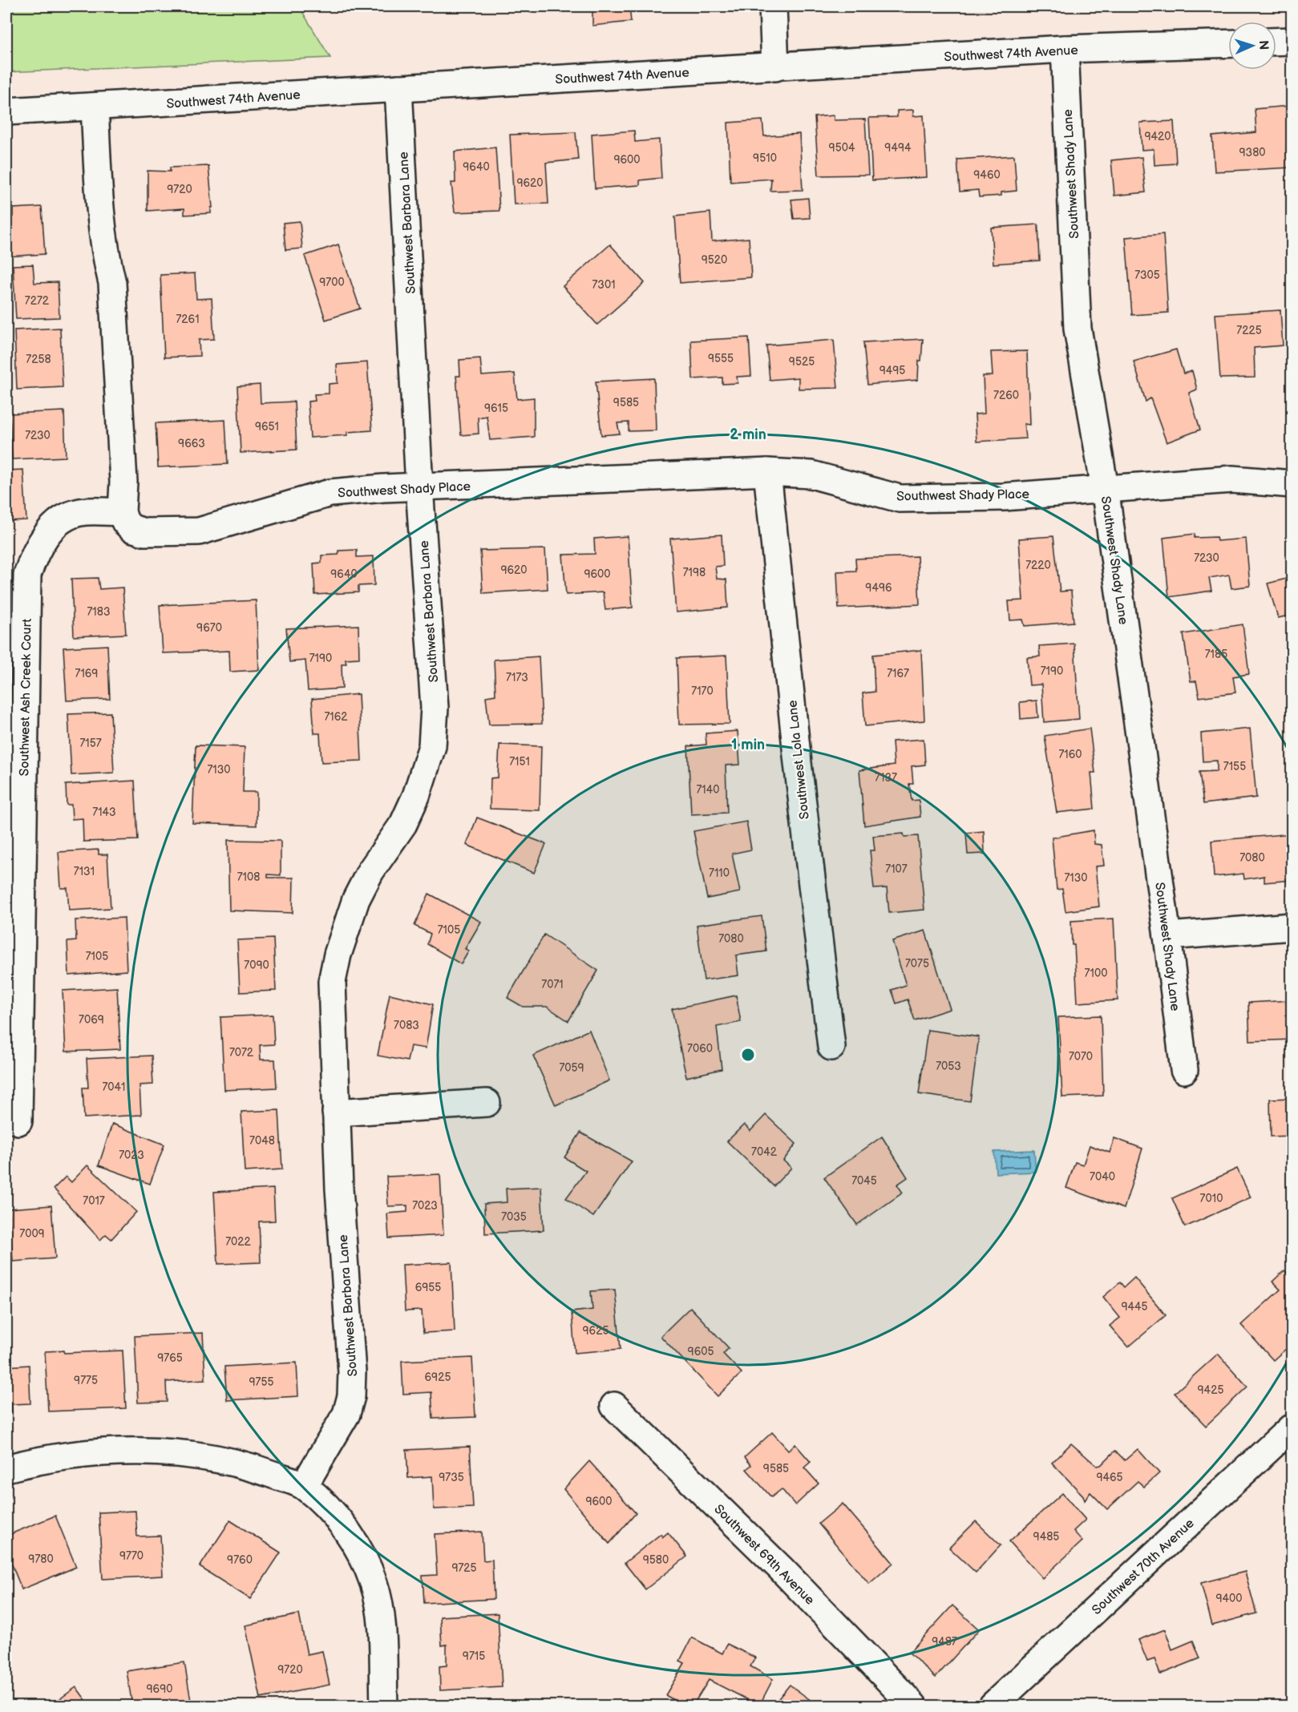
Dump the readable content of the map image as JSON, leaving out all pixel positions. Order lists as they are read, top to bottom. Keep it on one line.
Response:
{"streets":{"street":["Southwest 74th Avenue","Southwest Shady Lane","Southwest Barbara Lane","Southwest Shady Place","Southwest Ash Creek Court","Southwest Lola Lane","Southwest 69th Avenue","Southwest 70th Avenue"]},"crossings":[["Southwest 74th Avenue","Southwest Shady Lane"],["Southwest 74th Avenue","Southwest Barbara Lane"],["Southwest Shady Lane","Southwest Shady Place"],["Southwest Barbara Lane","Southwest Shady Place"],["Southwest Shady Place","Southwest Ash Creek Court"],["Southwest Shady Place","Southwest Lola Lane"]],"house_numbers":["9420","9504","9494","9380","9510","9600","9640","9460","9620","9720","9520","7305","9700","7301","7272","7261","7225","9555","7258","9525","9495","7260","9585","9615","9651","7230","9663","7230","7220","9620","7198","9640","9600","9496","7183","9670","7185","7190","7190","7169","7167","7173","7170","7162","7157","7160","7151","7155","7130","7137","7140","7143","7080","7107","7131","7110","7108","7130","7105","7080","7105","7075","7090","7100","7071","7069","7083","7060","7072","7070","7053","7059","7041","7048","7042","7023","7040","7045","7010","7017","7023","7035","7009","7022","6955","9445","9625","9605","9765","6925","9775","9755","9425","9585","9735","9465","9600","9485","9770","9780","9760","9580","9725","9400","9487","9715","9720","9690"],"north":"right","rings":["2 min","1 min"]}
